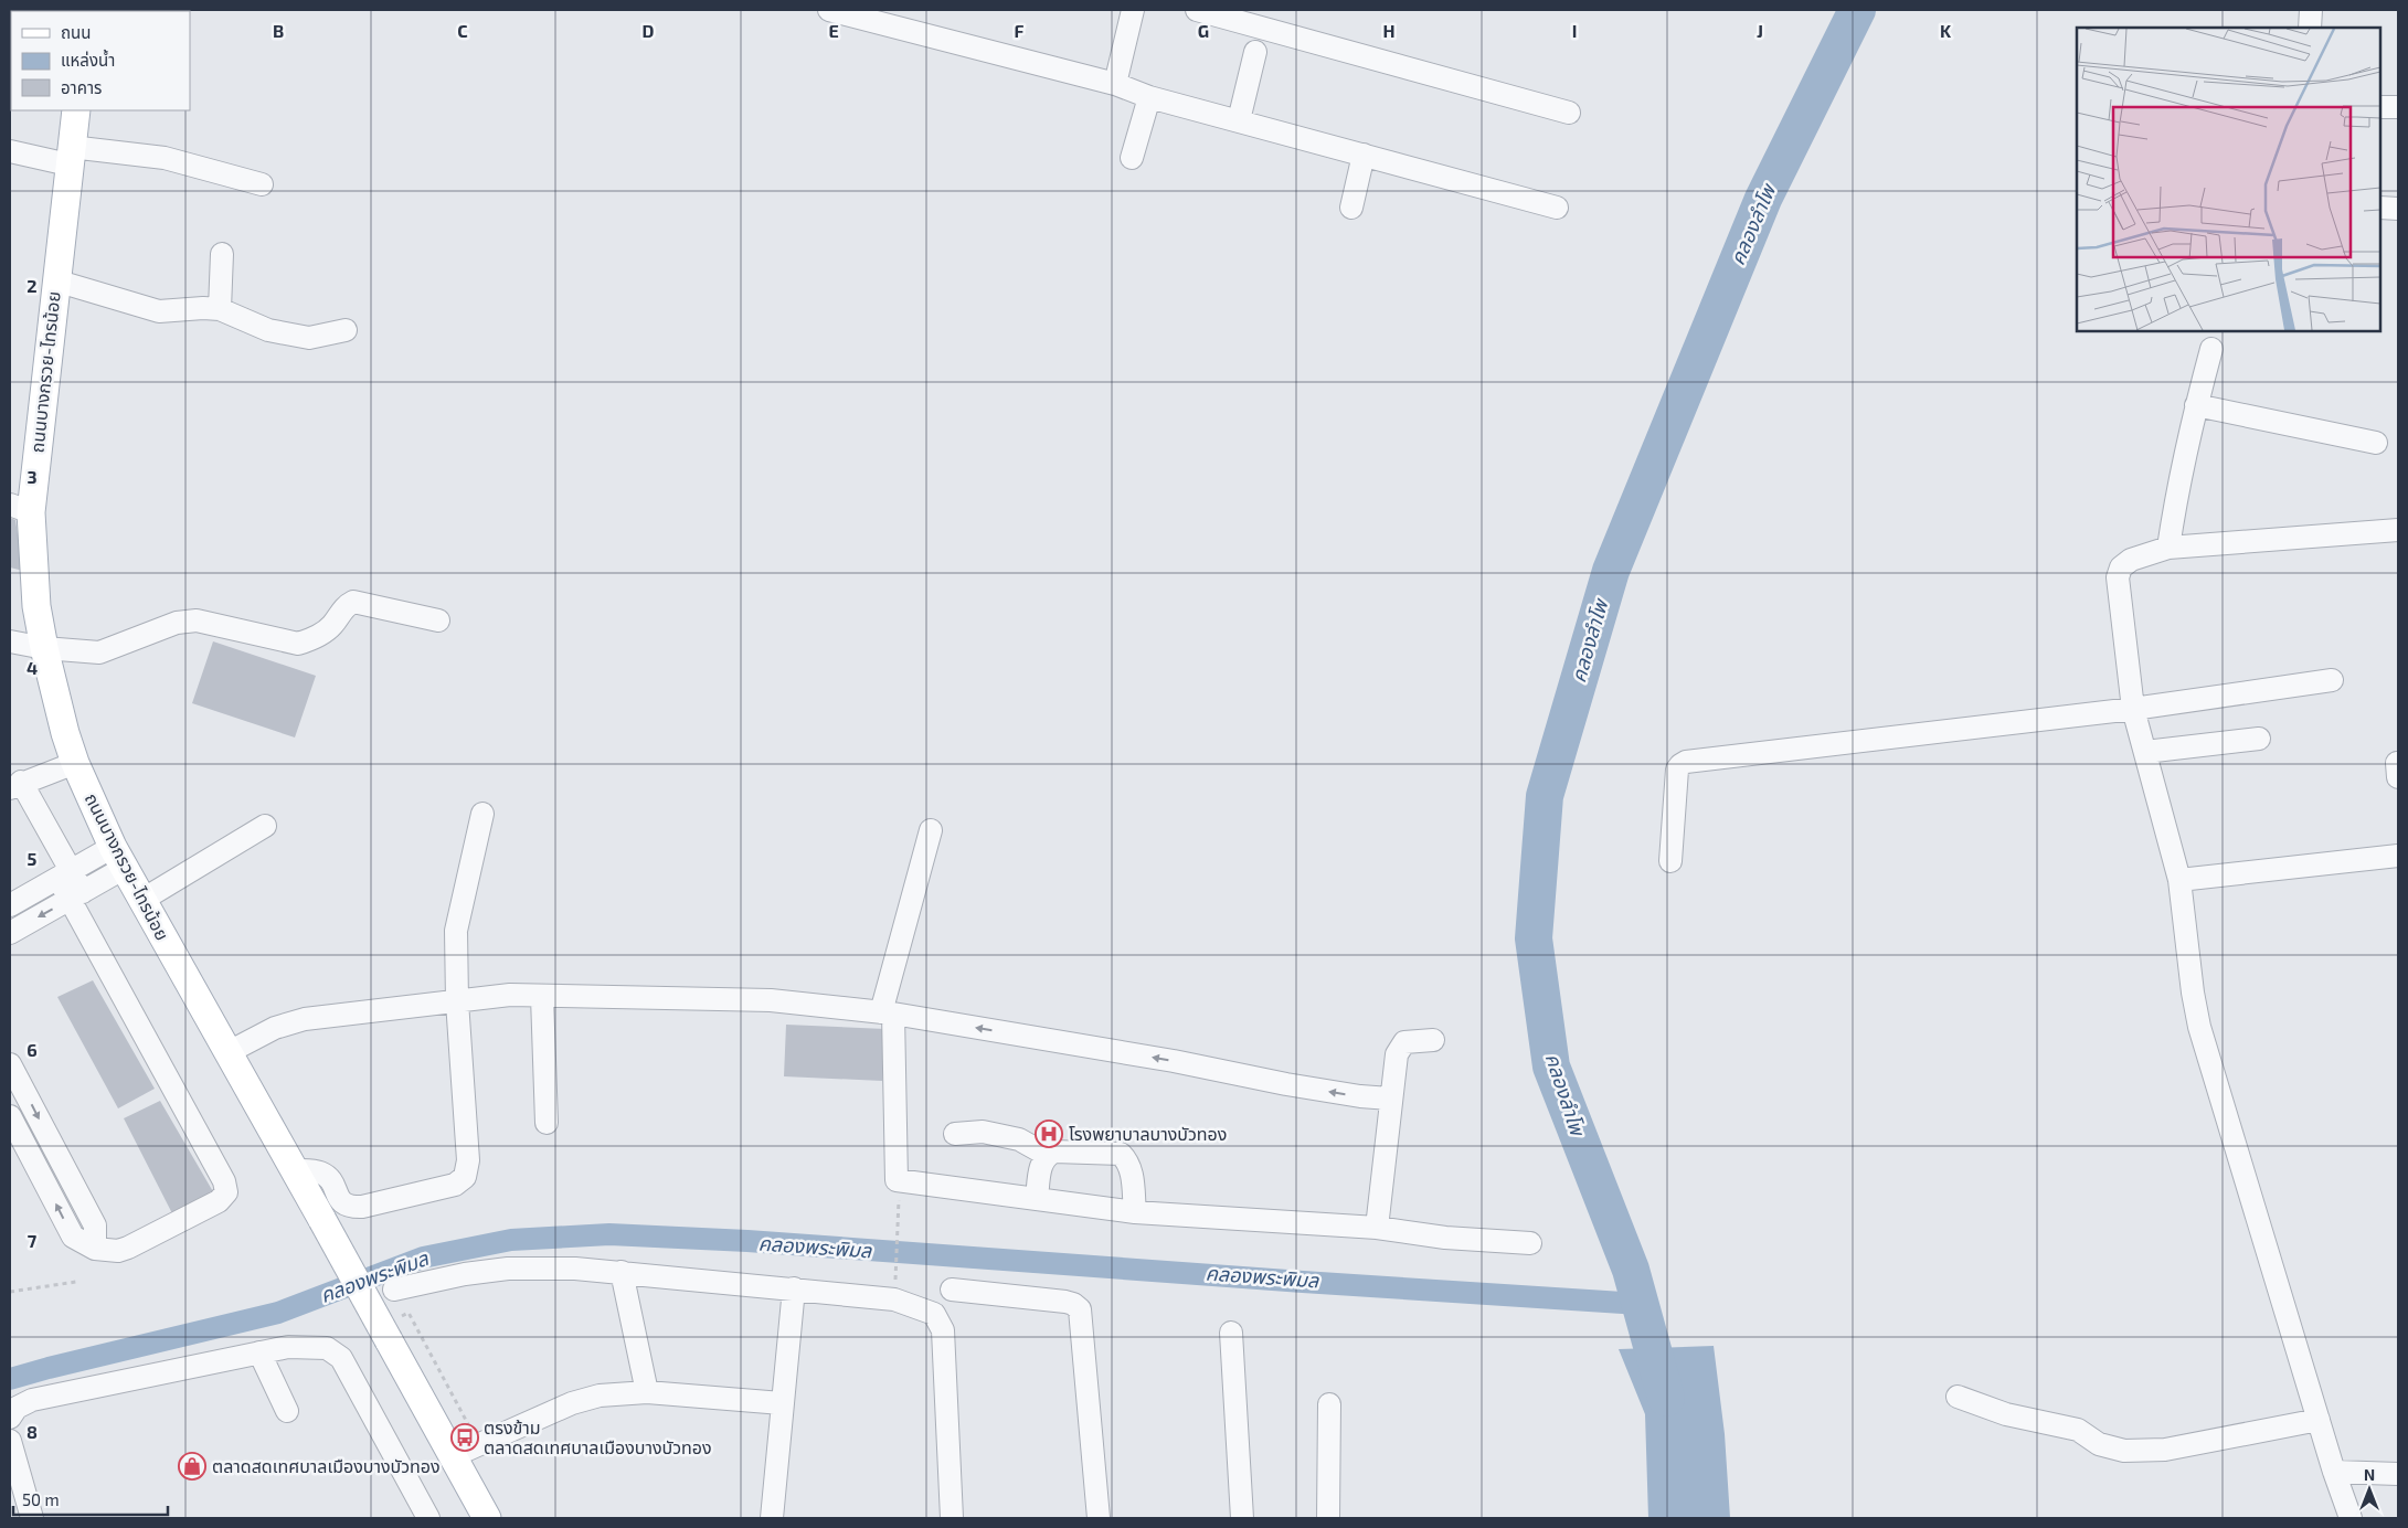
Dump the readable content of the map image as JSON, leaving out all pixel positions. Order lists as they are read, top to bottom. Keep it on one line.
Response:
{"streets":{"main road":["ถนนบางกรวย-ไทรน้อย"]},"water":["คลองลำโพ","คลองพระพิมล"],"places":{"hospital":["โรงพยาบาลบางบัวทอง"],"bus stop":["ตรงข้าม ตลาดสดเทศบาลเมืองบางบัวทอง"],"shop":["ตลาดสดเทศบาลเมืองบางบัวทอง"]},"legend":["ถนน","แหล่งน้ำ","อาคาร"],"scale_bar":"50 m","north":"top","grid":{"columns":["B","C","D","E","F","G","H","I","J","K"],"rows":["2","3","4","5","6","7","8"]}}
